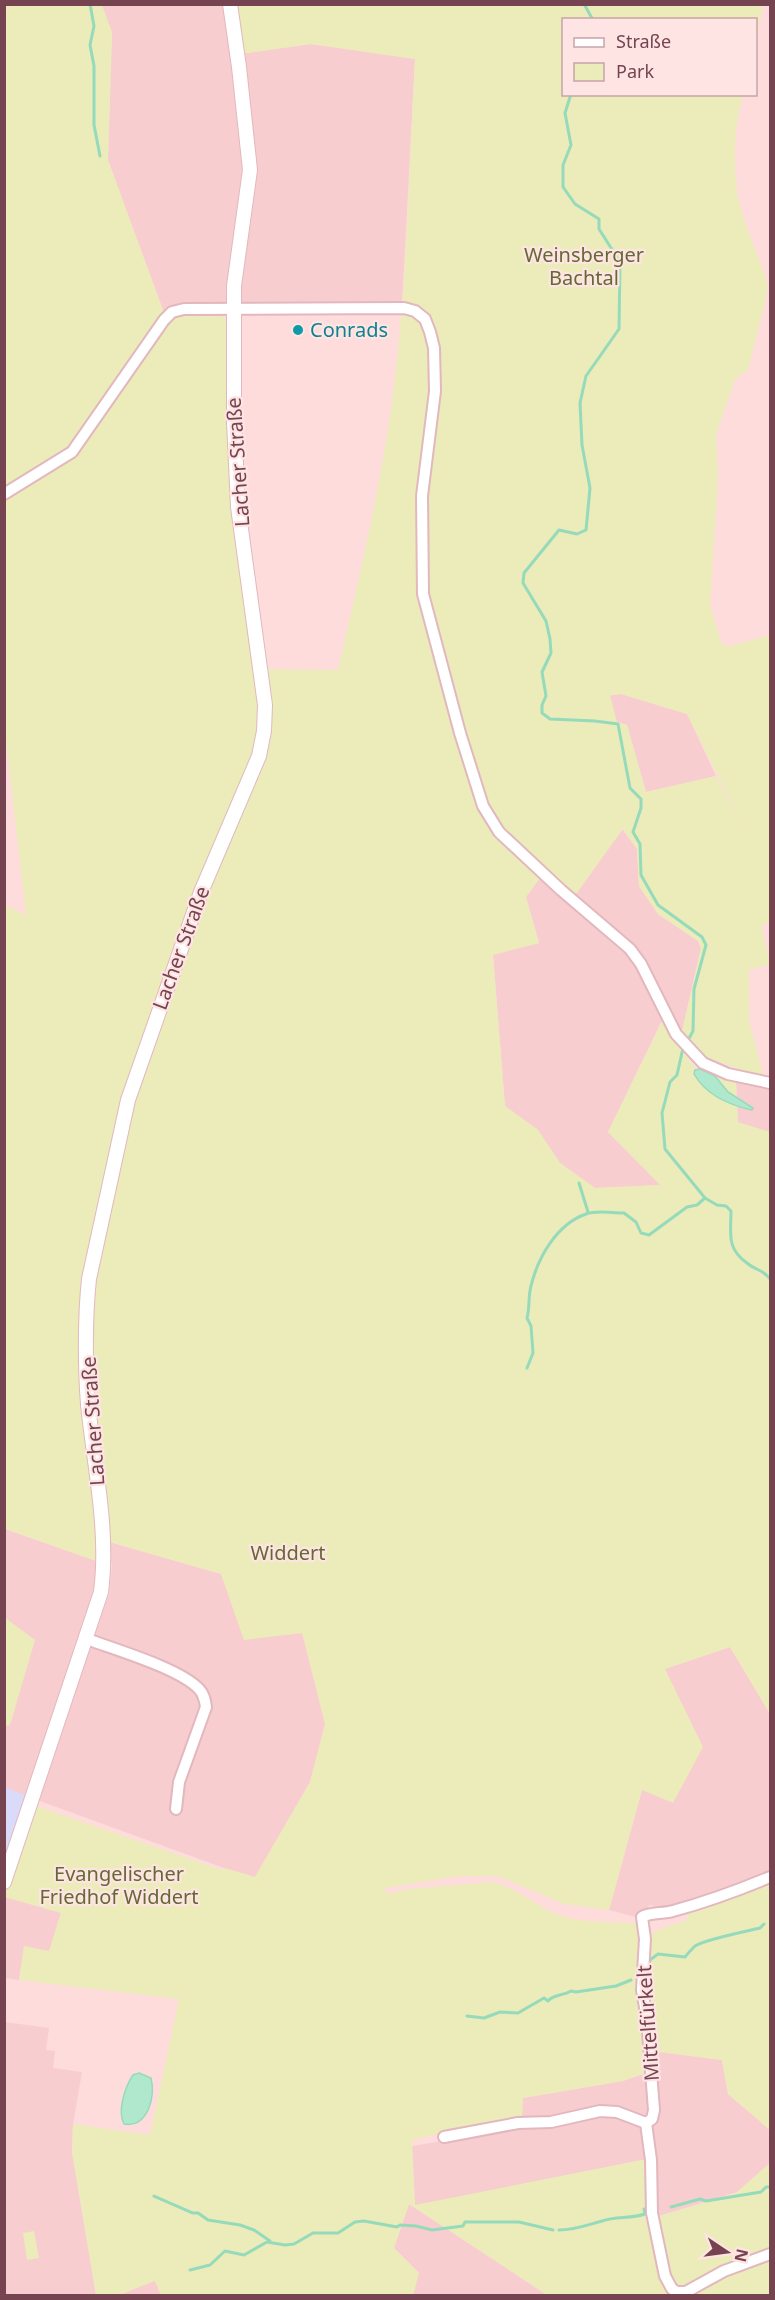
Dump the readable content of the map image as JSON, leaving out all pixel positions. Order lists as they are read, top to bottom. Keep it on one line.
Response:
{"streets":{"street":["Lacher Straße","Mittelfürkelt"]},"parks":["Weinsberger Bachtal","Widdert","Evangelischer Friedhof Widdert"],"places":["Conrads"],"legend":["Straße","Park"],"north":"right"}
